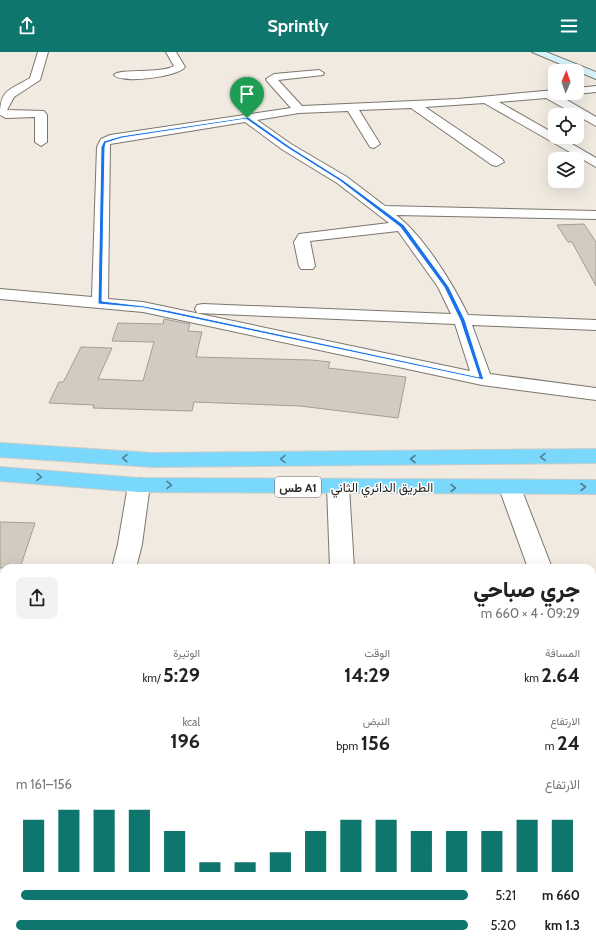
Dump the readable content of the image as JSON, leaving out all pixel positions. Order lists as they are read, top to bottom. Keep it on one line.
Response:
{"streets":{"highway":["طس A1","الطريق الدائري الثاني"]},"north":"top","page":{"header":"Sprintly","heading":["جري صباحي","09:29 · 4 × 660 m"],"stats":[["المسافة","2.64 km"],["الوقت","14:29"],["الوتيرة","5:29 /km"],["الارتفاع","24 m"],["النبض","156 bpm"],["kcal","196"]],"chart":["الارتفاع","156–161 m"],"list":[{"name":"660 m","note":"5:21"},{"name":"1.3 km","note":"5:20"}]}}
